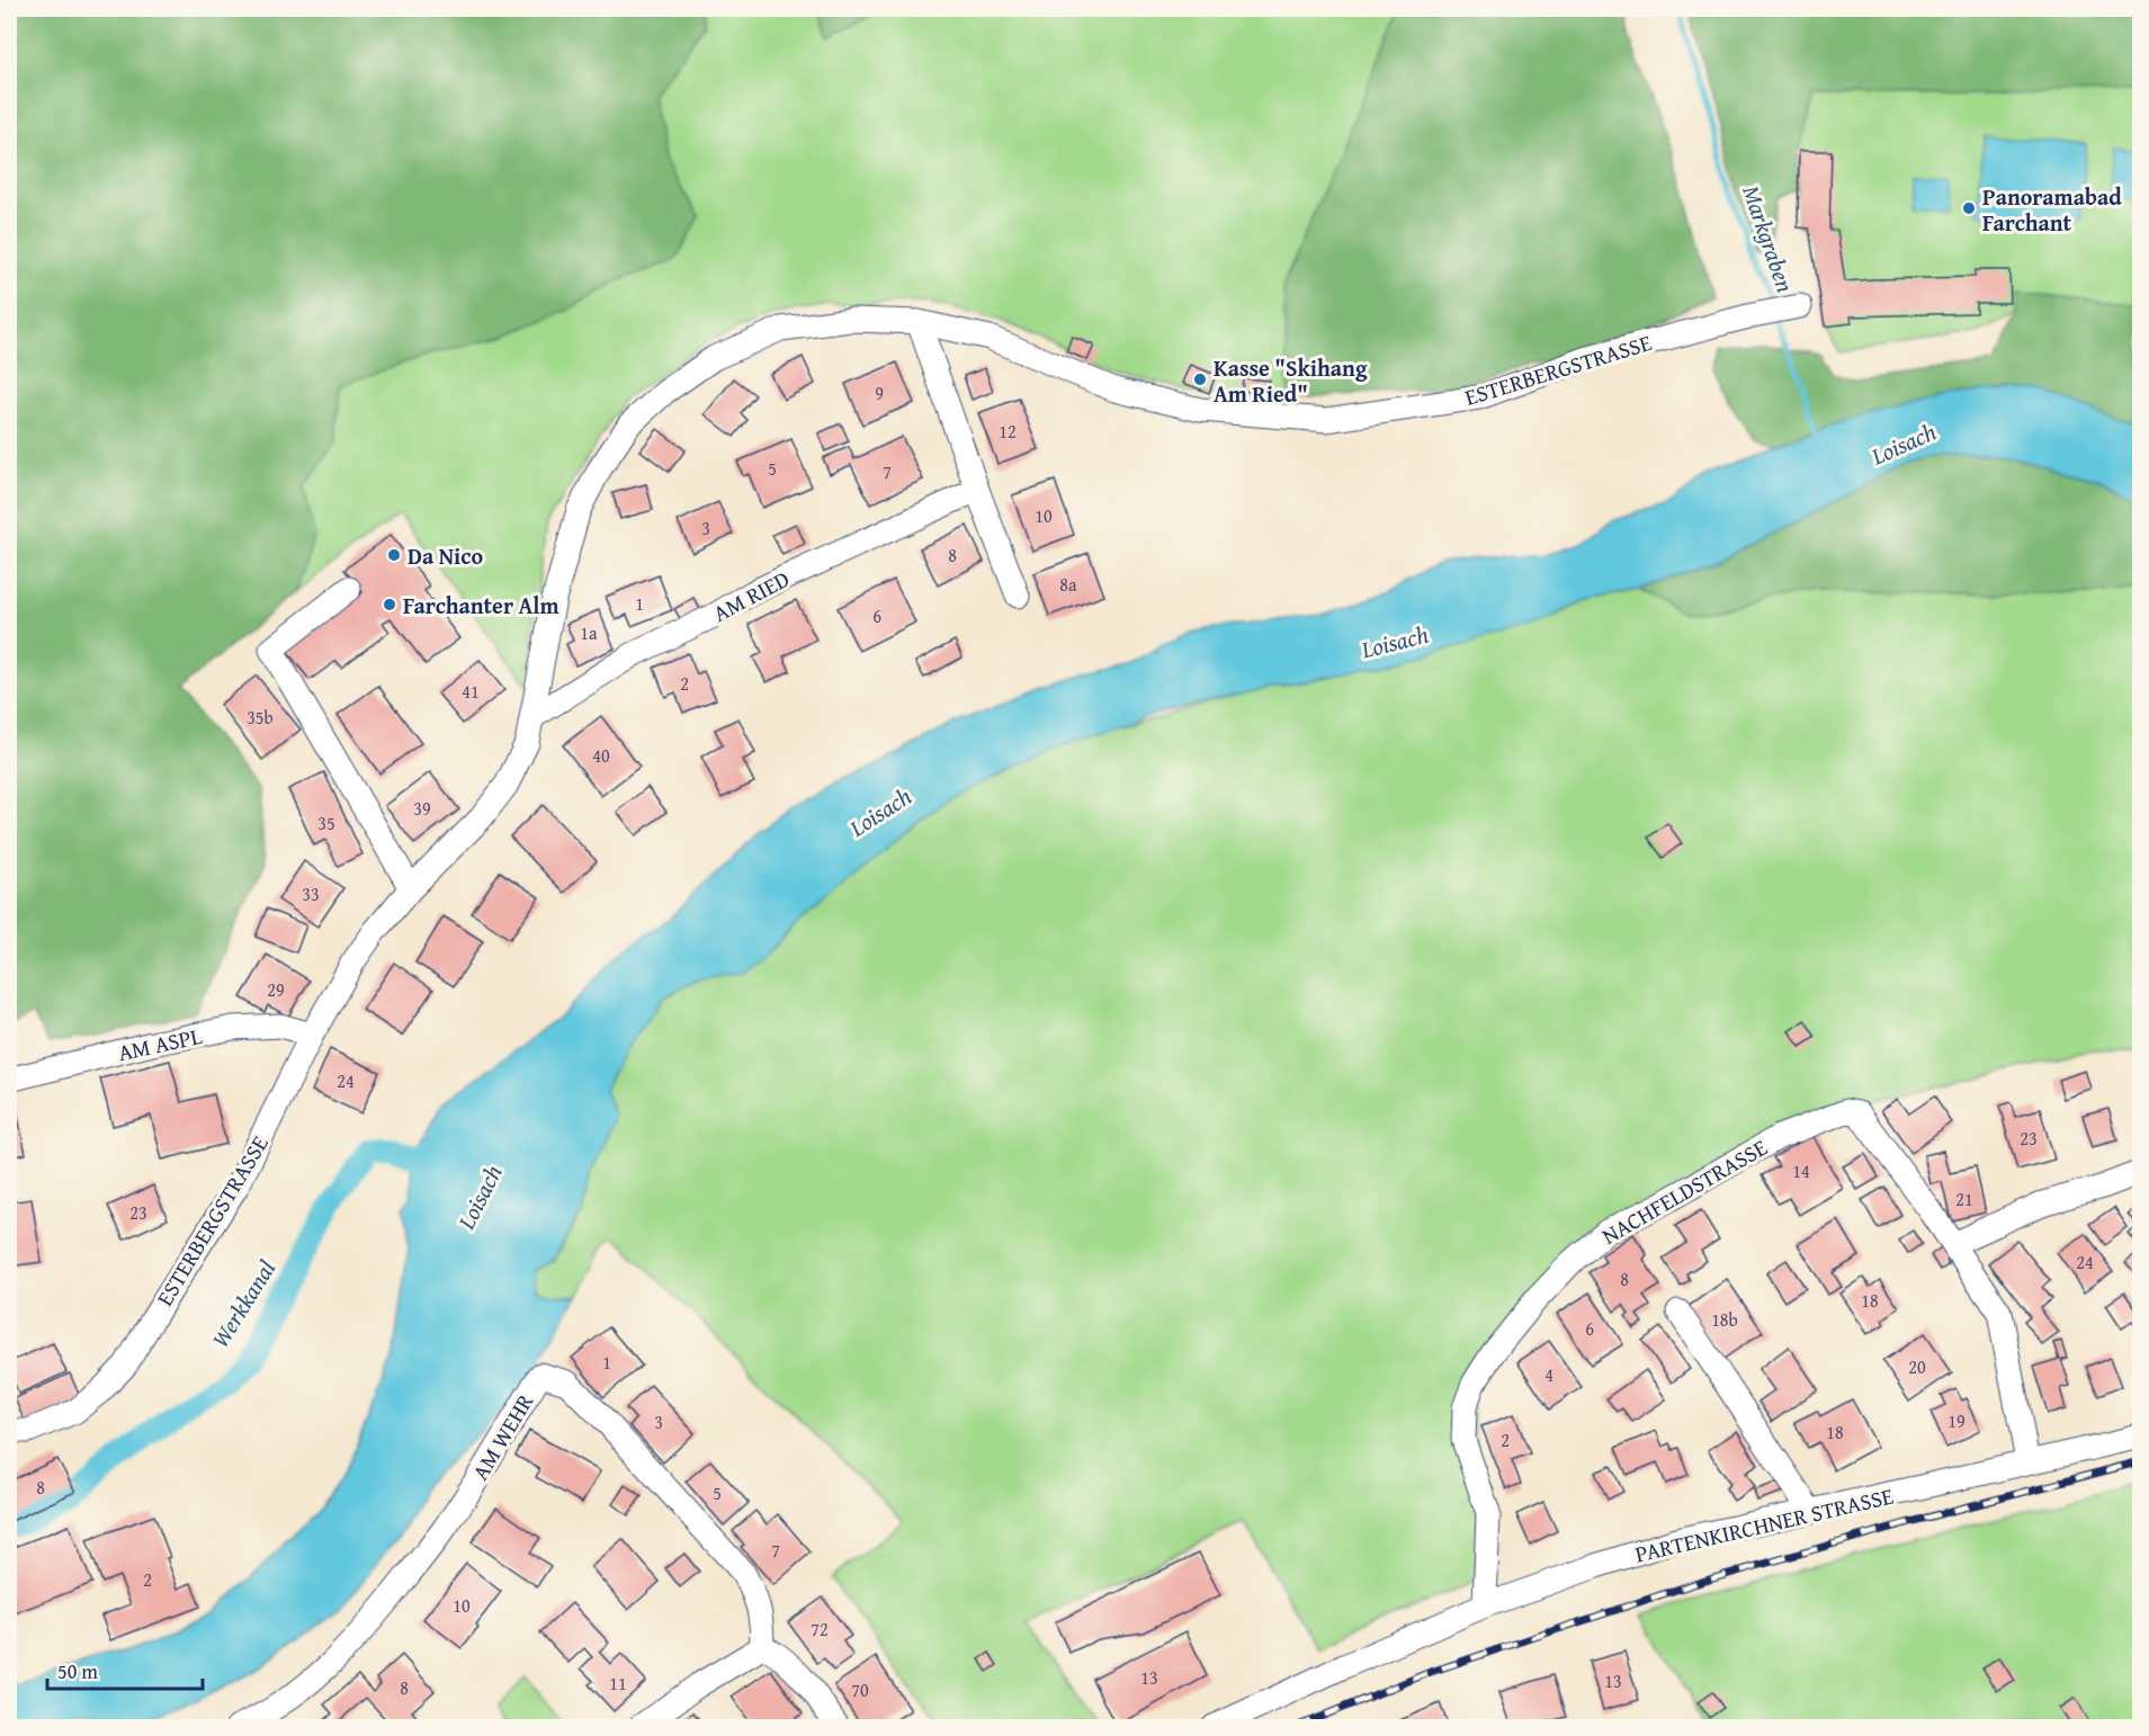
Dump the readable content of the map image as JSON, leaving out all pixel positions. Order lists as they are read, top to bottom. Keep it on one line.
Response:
{"streets":{"street":["ESTERBERGSTRASSE","AM RIED","AM ASPL","NACHFELDSTRASSE","AM WEHR","PARTENKIRCHNER STRASSE"]},"crossings":[["ESTERBERGSTRASSE","AM RIED"],["ESTERBERGSTRASSE","AM ASPL"],["NACHFELDSTRASSE","PARTENKIRCHNER STRASSE"]],"water":["Markgraben","Loisach","Werkkanal"],"places":["Panoramabad Farchant","Kasse \"Skihang Am Ried\"","Da Nico","Farchanter Alm"],"house_numbers":["9","12","5","7","10","3","8","8a","1","6","1a","2","41","35b","40","39","35","33","29","24","23","14","21","23","24","8","18","18b","6","1","20","4","19","3","18","2","8","5","7","2","10","72","13","13","11","8","70"],"scale_bar":"50 m"}
